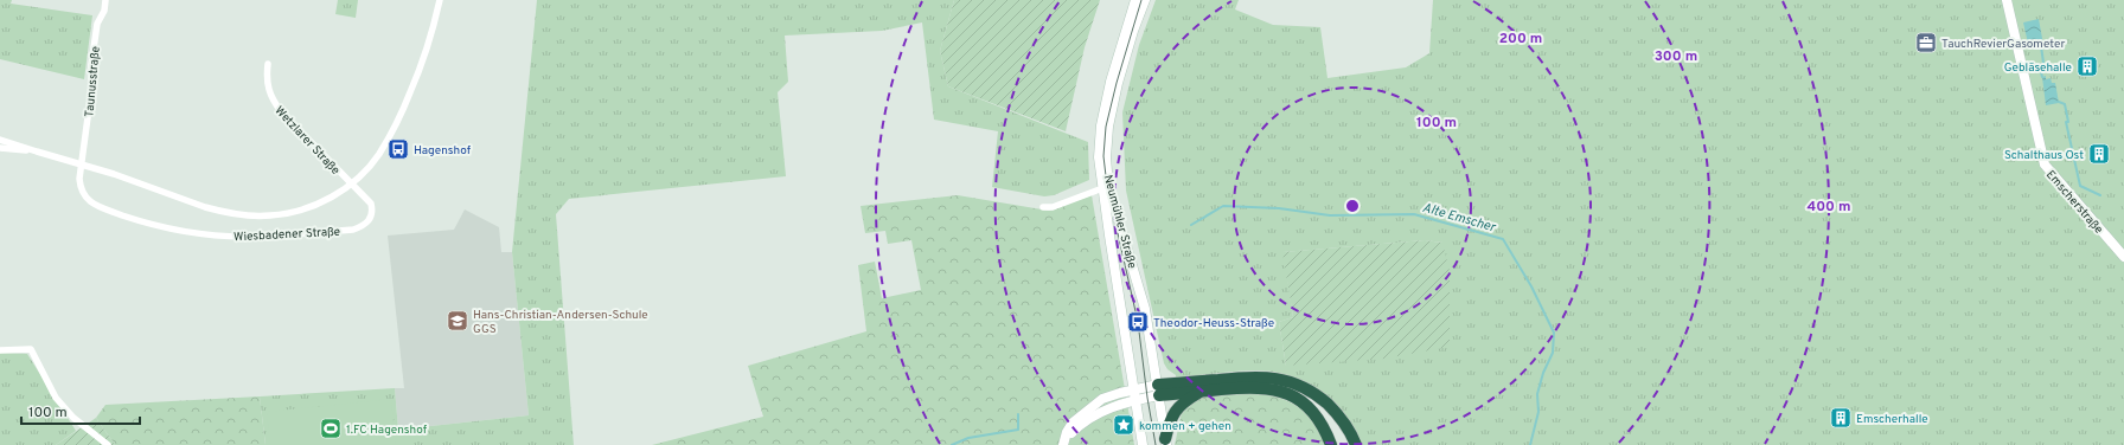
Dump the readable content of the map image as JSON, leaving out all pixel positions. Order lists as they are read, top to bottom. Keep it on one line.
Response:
{"streets":{"main road":["Emscherstraße","Neumühler Straße"],"street":["Taunusstraße","Wetzlarer Straße","Wiesbadener Straße"]},"crossings":[["Taunusstraße","Wiesbadener Straße"],["Wetzlarer Straße","Wiesbadener Straße"]],"water":["Alte Emscher"],"places":{"office":["TauchRevierGasometer"],"building":["Gebläsehalle","Schalthaus Ost","Emscherhalle"],"bus stop":["Hagenshof","Theodor-Heuss-Straße"],"school or university":["Hans-Christian-Andersen-Schule GGS"],"place":["kommen + gehen"],"sports":["1.FC Hagenshof"]},"scale_bar":"100 m","rings":["200 m","300 m","100 m","400 m"]}
